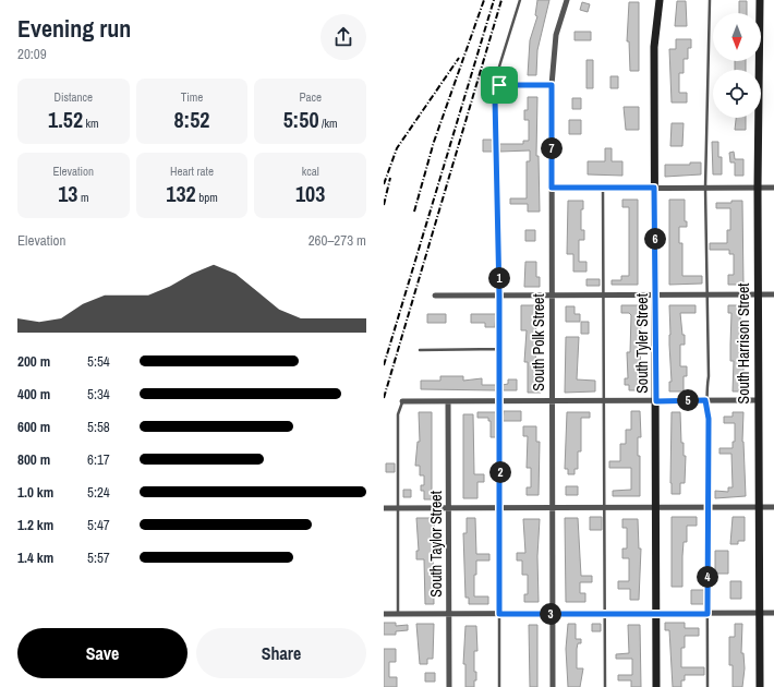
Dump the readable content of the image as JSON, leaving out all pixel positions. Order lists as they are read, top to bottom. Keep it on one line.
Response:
{"streets":{"main road":["South Tyler Street","South Harrison Street"],"street":["South Polk Street","South Taylor Street"]},"north":"bottom","page":{"heading":["Evening run","20:09"],"stats":[["Distance","1.52 km"],["Time","8:52"],["Pace","5:50 /km"],["Elevation","13 m"],["Heart rate","132 bpm"],["kcal","103"]],"pins":["7","6","1","5","2","4","3"],"chart":["Elevation","260–273 m"],"list":[{"name":"200 m","note":"5:54"},{"name":"400 m","note":"5:34"},{"name":"600 m","note":"5:58"},{"name":"800 m","note":"6:17"},{"name":"1.0 km","note":"5:24"},{"name":"1.2 km","note":"5:47"},{"name":"1.4 km","note":"5:57"}],"buttons":["Save","Share"]}}
